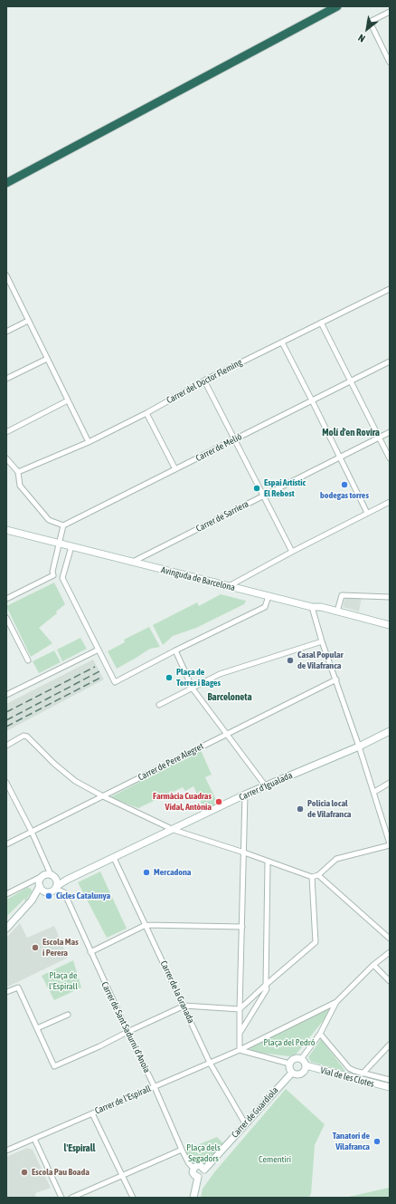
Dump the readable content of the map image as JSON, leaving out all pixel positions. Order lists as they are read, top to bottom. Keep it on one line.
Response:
{"streets":{"street":["Carrer del Doctor Fleming","Carrer de Melió","Carrer de Sarriera","Avinguda de Barcelona","Carrer de Pere Alegret","Carrer d'Igualada","Carrer de la Granada","Carrer de Sant Sadurní d'Anoia","Vial de les Clotes","Carrer de l'Espirall","Carrer de Guardiola"]},"crossings":[["Carrer de Sarriera","Avinguda de Barcelona"],["Carrer d'Igualada","Carrer de la Granada"],["Carrer de la Granada","Carrer de l'Espirall"],["Carrer de la Granada","Carrer de Guardiola"],["Carrer de Sant Sadurní d'Anoia","Carrer de l'Espirall"],["Carrer de Sant Sadurní d'Anoia","Carrer de Guardiola"],["Vial de les Clotes","Carrer de Guardiola"]],"districts":["Molí d'en Rovira","Barceloneta","l'Espirall"],"parks":["Plaça de l'Espirall","Plaça del Pedró","Plaça dels Segadors","Cementiri"],"places":["bodegas torres","Espai Artístic El Rebost","Casal Popular de Vilafranca","Plaça de Torres i Bages","Farmàcia Cuadras Vidal, Antònia","Policia local de Vilafranca","Mercadona","Cicles Catalunya","Escola Mas i Perera","Tanatori de Vilafranca","Escola Pau Boada"],"north":"bottom left"}
